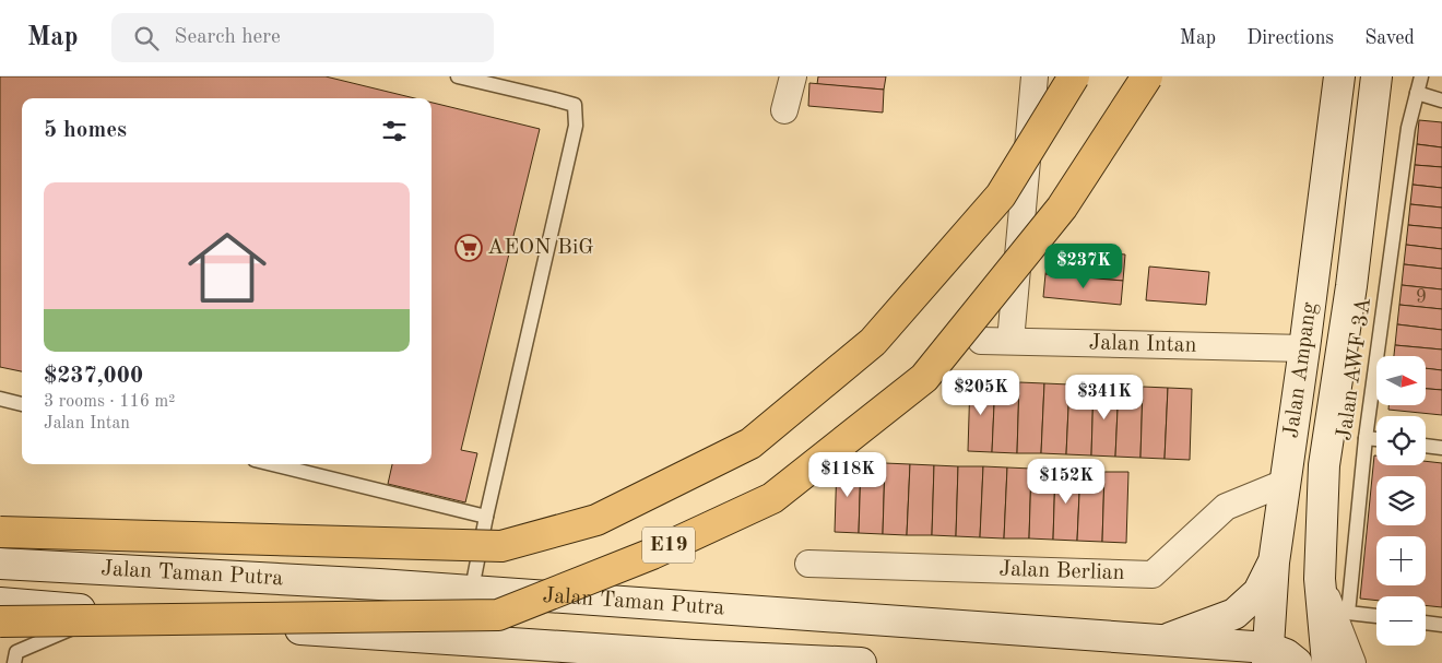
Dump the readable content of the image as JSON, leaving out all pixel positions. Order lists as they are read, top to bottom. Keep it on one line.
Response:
{"streets":{"highway":["E19"],"street":["Jalan Intan","Jalan Ampang","Jalan Berlian","Jalan Taman Putra"],"lane":["Jalan AWF 3A"]},"crossings":[["Jalan Intan","Jalan Ampang"],["Jalan Ampang","Jalan Berlian"],["Jalan Ampang","Jalan Taman Putra"]],"places":{"supermarket":["AEON BiG"]},"house_numbers":["9"],"north":"right","page":{"header":"Map","search":"Search here","nav":["Map","Directions","Saved"],"heading":"5 homes","list":[{"name":"$237,000","note":"3 rooms · 116 m² · Jalan Intan"}],"price":["$237K","$205K","$341K","$118K","$152K"],"map_buttons":["+","−"]}}
